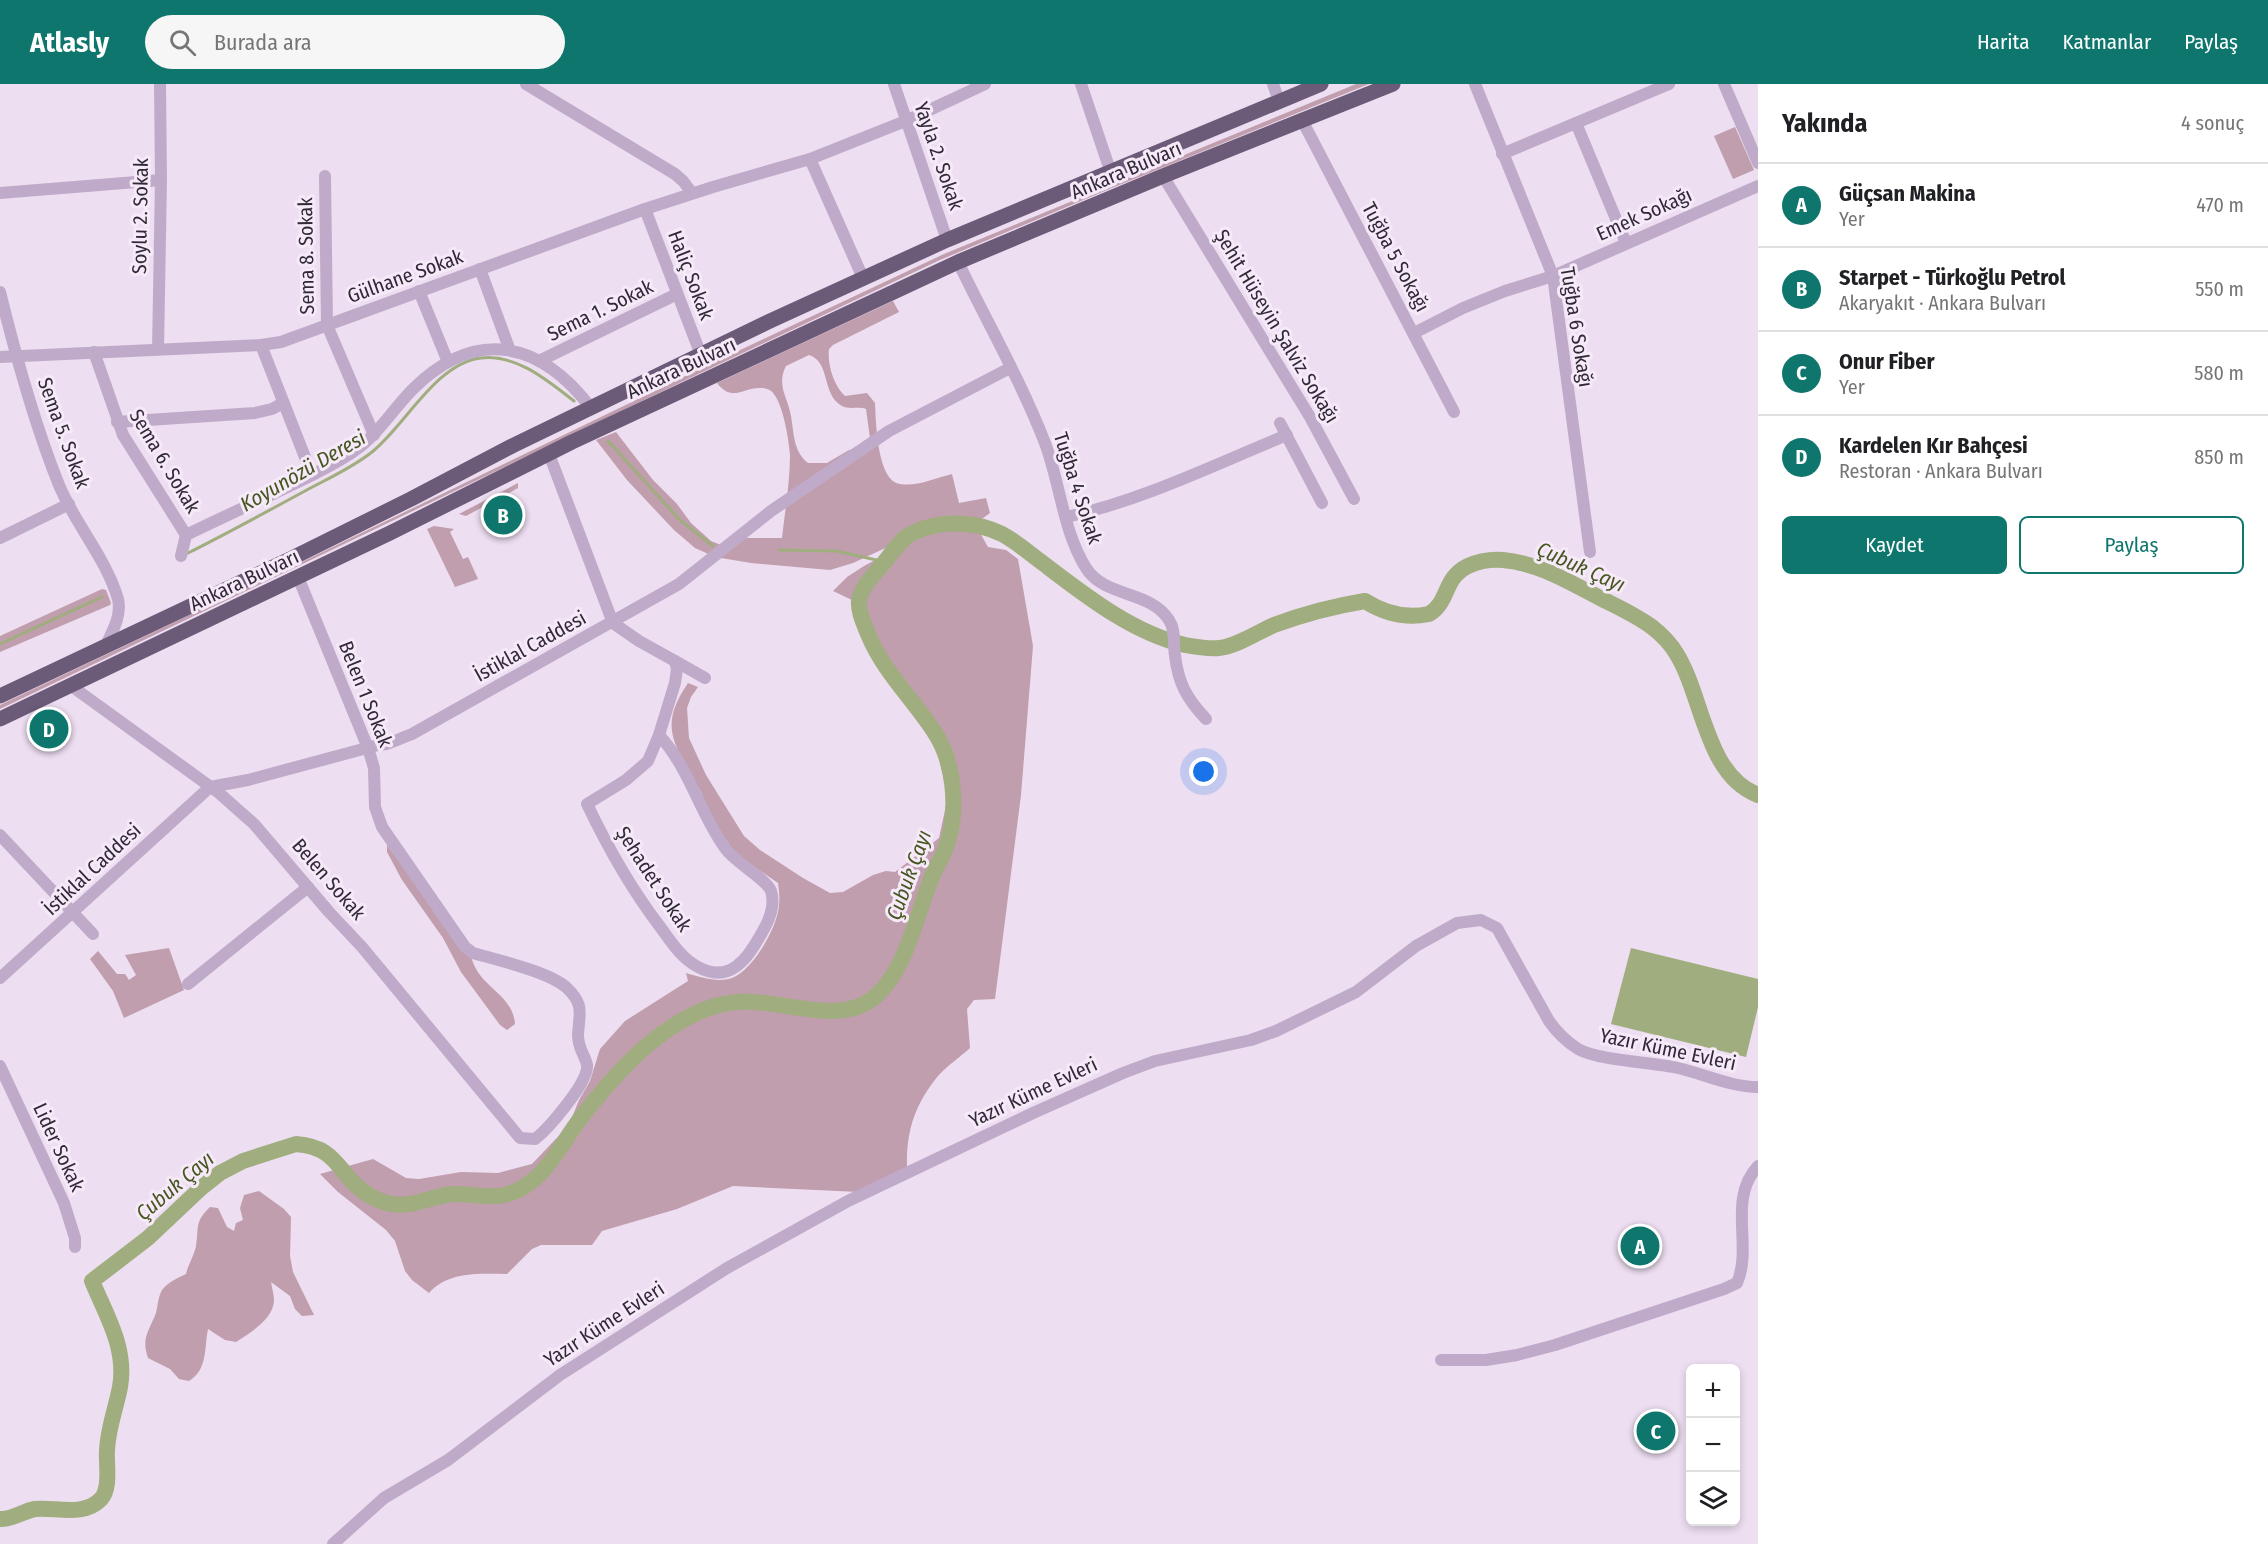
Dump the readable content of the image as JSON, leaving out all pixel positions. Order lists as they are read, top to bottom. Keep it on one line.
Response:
{"streets":{"main road":["Ankara Bulvarı"],"street":["Yayla 2. Sokak","Emek Sokağı","Soylu 2. Sokak","Sema 8. Sokak","Tuğba 5 Sokağı","Haliç Sokak","Gülhane Sokak","Sema 1. Sokak","Şehit Hüseyin Şalviz Sokağı","Tuğba 6 Sokağı","Sema 5. Sokak","Sema 6. Sokak","Tuğba 4 Sokak","İstiklal Caddesi","Belen 1 Sokak","Belen Sokak","Şehadet Sokak","Yazır Küme Evleri","Lider Sokak"]},"crossings":[["Yayla 2. Sokak","Ankara Bulvarı"],["Yayla 2. Sokak","Gülhane Sokak"],["Ankara Bulvarı","Tuğba 5 Sokağı"],["Ankara Bulvarı","Haliç Sokak"],["Ankara Bulvarı","Sema 1. Sokak"],["Ankara Bulvarı","Şehit Hüseyin Şalviz Sokağı"],["Ankara Bulvarı","Sema 5. Sokak"],["Ankara Bulvarı","Tuğba 4 Sokak"],["Ankara Bulvarı","Belen 1 Sokak"],["Ankara Bulvarı","Belen Sokak"],["Emek Sokağı","Tuğba 5 Sokağı"],["Emek Sokağı","Tuğba 6 Sokağı"],["Soylu 2. Sokak","Gülhane Sokak"],["Sema 8. Sokak","Gülhane Sokak"],["Sema 8. Sokak","Sema 1. Sokak"],["Haliç Sokak","Gülhane Sokak"],["Haliç Sokak","Sema 1. Sokak"],["Gülhane Sokak","Sema 5. Sokak"],["Gülhane Sokak","Sema 6. Sokak"],["Sema 1. Sokak","Sema 6. Sokak"],["Tuğba 4 Sokak","İstiklal Caddesi"],["İstiklal Caddesi","Belen 1 Sokak"],["İstiklal Caddesi","Belen Sokak"],["Belen 1 Sokak","Belen Sokak"]],"water":["Koyunözü Deresi","Çubuk Çayı"],"page":{"header":"Atlasly","search":"Burada ara","nav":["Harita","Katmanlar","Paylaş"],"heading":["Yakında","4 sonuç"],"list":[{"mark":"A","name":"Güçsan Makina","note":"Yer","value":"470 m"},{"mark":"B","name":"Starpet - Türkoğlu Petrol","note":"Akaryakıt · Ankara Bulvarı","value":"550 m"},{"mark":"C","name":"Onur Fiber","note":"Yer","value":"580 m"},{"mark":"D","name":"Kardelen Kır Bahçesi","note":"Restoran · Ankara Bulvarı","value":"850 m"}],"pins":["B","D","A","C"],"buttons":["Kaydet","Paylaş"],"map_buttons":["+","−"]}}
